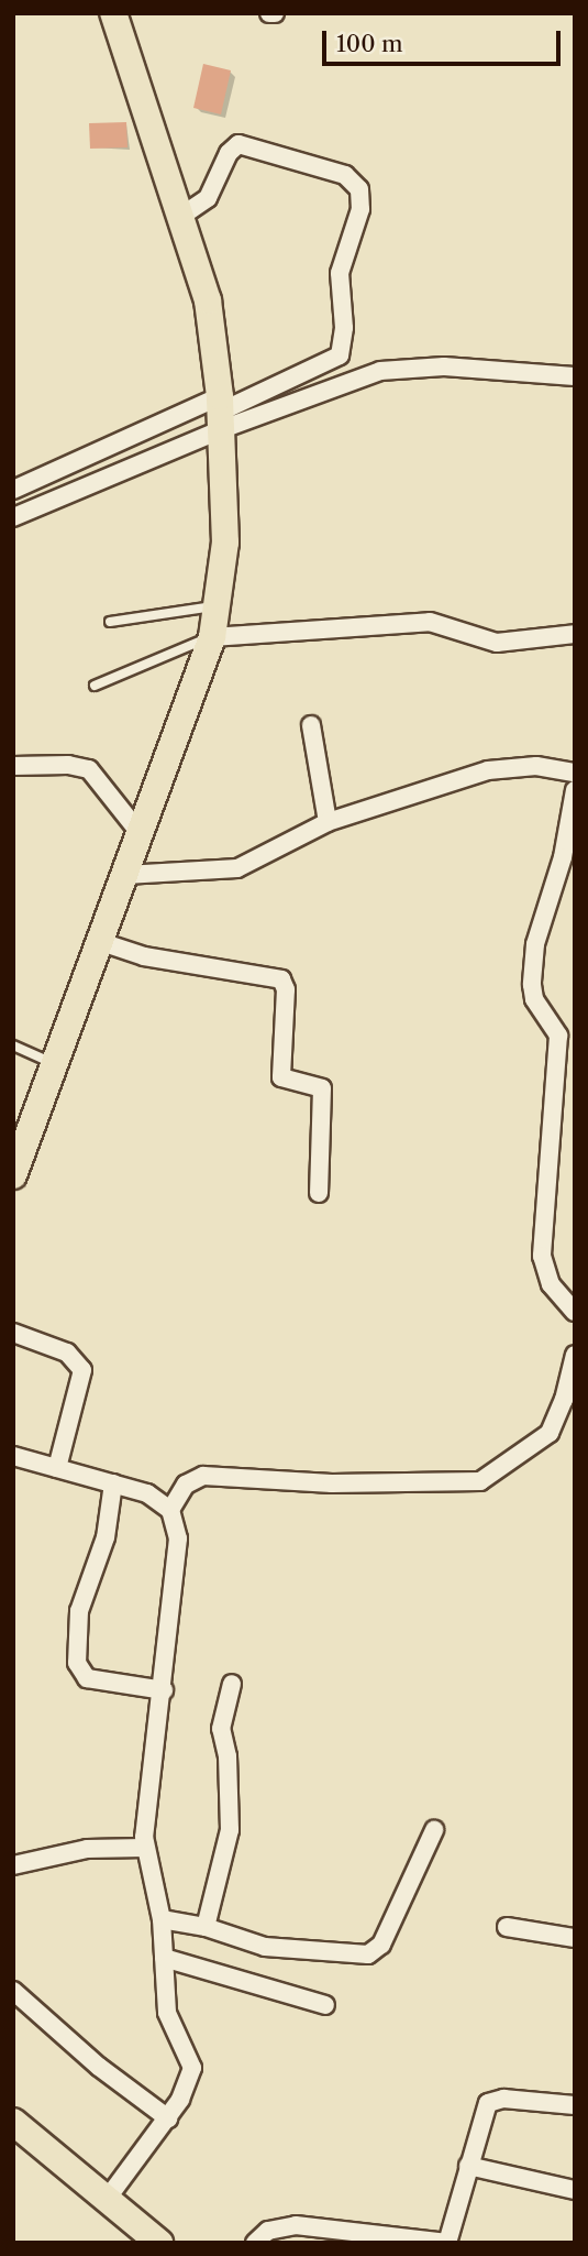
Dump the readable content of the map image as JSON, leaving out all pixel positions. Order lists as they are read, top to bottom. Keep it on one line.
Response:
{"scale_bar":"100 m"}
